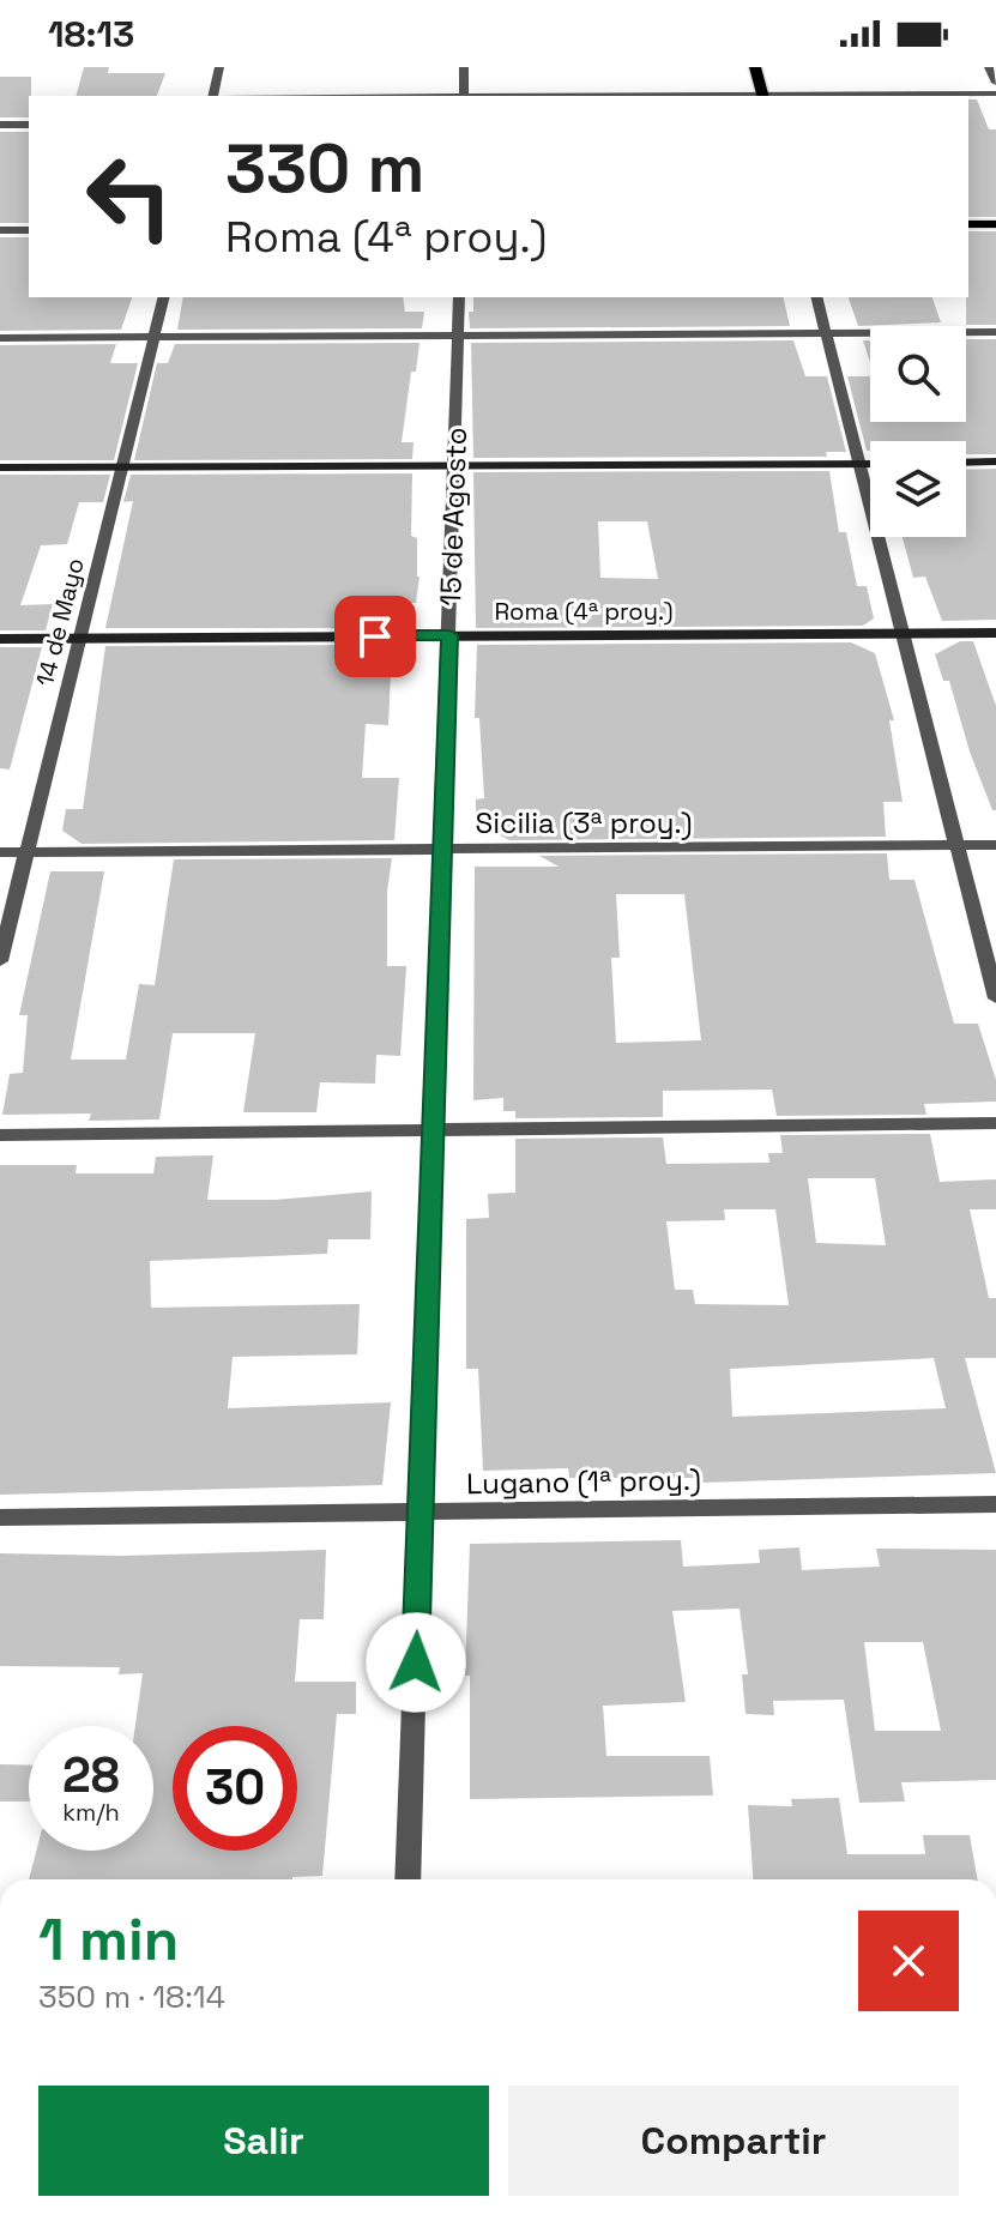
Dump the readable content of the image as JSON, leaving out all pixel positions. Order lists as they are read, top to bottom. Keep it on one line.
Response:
{"streets":{"main road":["Roma (4ª proy.)"],"street":["15 de Agosto","14 de Mayo","Sicilia (3ª proy.)","Lugano (1ª proy.)"]},"crossings":[["15 de Agosto","Roma (4ª proy.)"],["15 de Agosto","Sicilia (3ª proy.)"],["15 de Agosto","Lugano (1ª proy.)"],["Roma (4ª proy.)","14 de Mayo"],["14 de Mayo","Sicilia (3ª proy.)"]],"page":{"status":"18:13","turn":["330 m","Roma (4ª proy.)"],"speed":"28 km/h","limit":"30","heading":["1 min","350 m · 18:14"],"buttons":["Salir","Compartir"]}}
